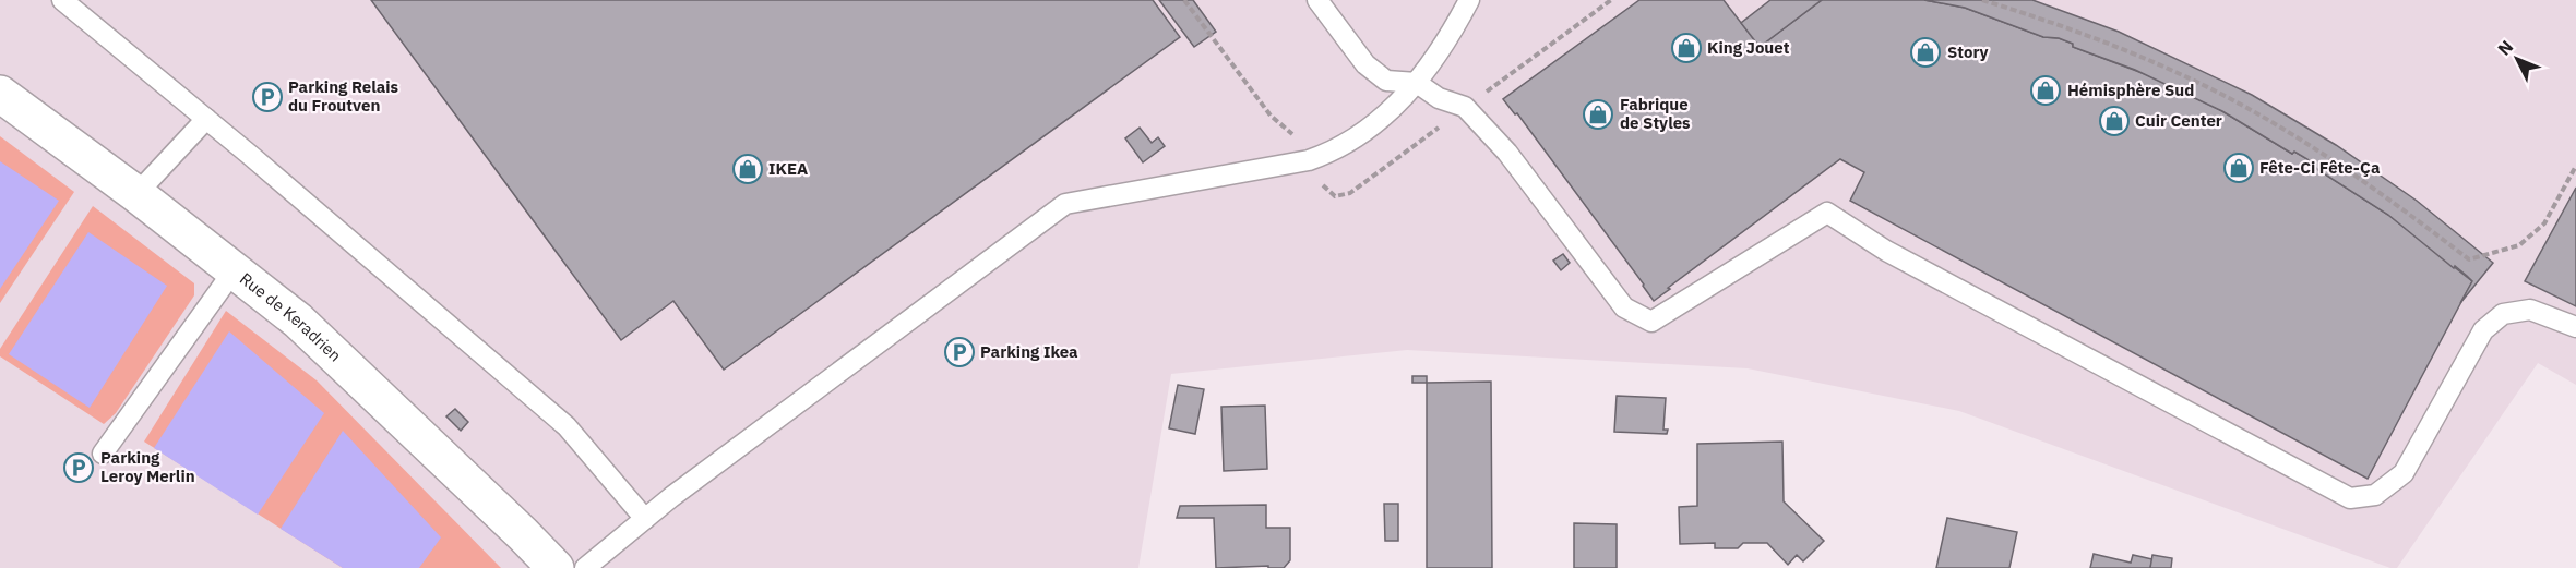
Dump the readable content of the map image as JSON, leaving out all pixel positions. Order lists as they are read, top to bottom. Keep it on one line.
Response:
{"streets":{"street":["Rue de Keradrien"]},"places":{"shop":["King Jouet","Story","Hémisphère Sud","Fabrique de Styles","Cuir Center","Fête-Ci Fête-Ça","IKEA"],"parking":["Parking Relais du Froutven","Parking Ikea","Parking Leroy Merlin"]},"north":"top left"}
